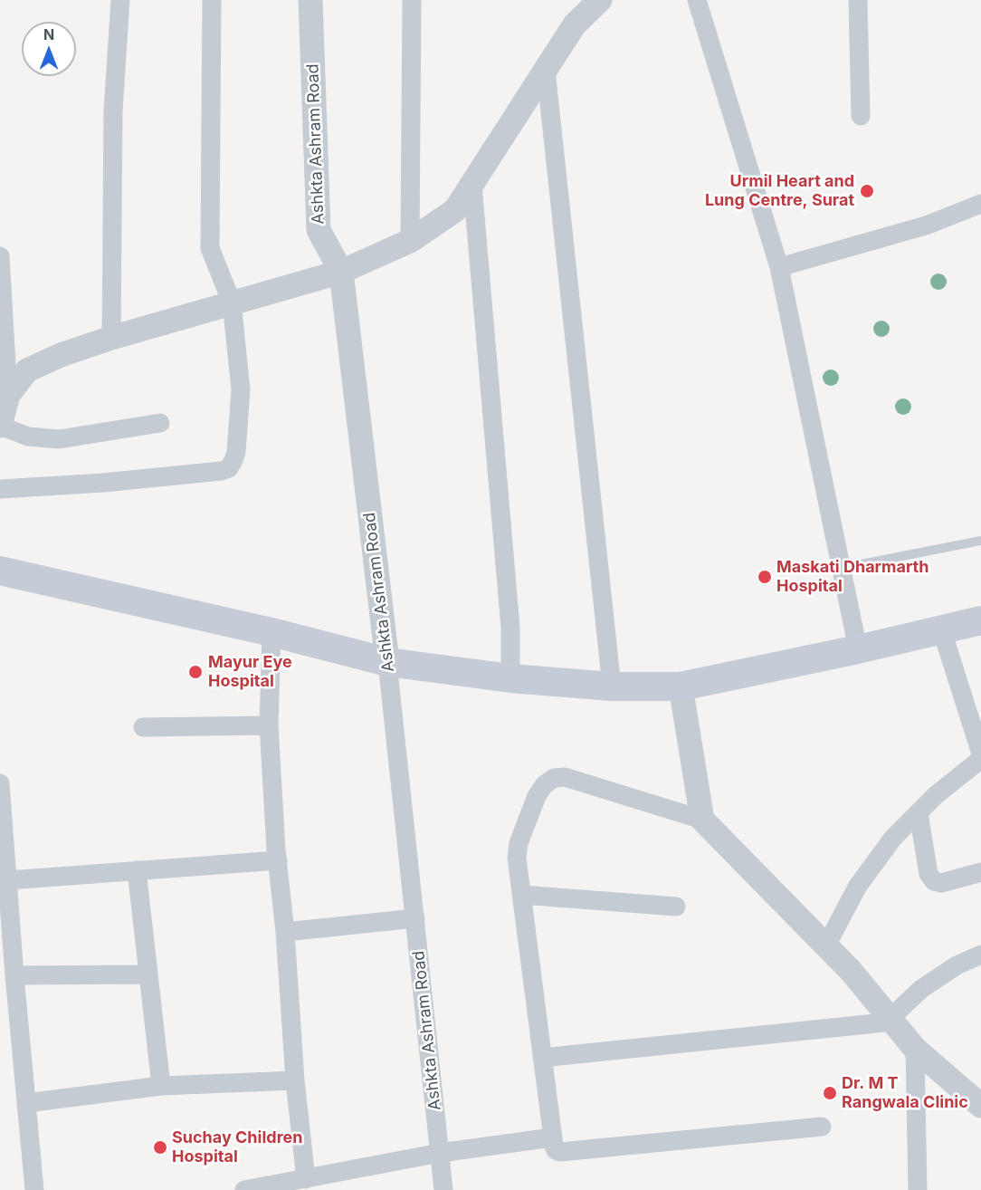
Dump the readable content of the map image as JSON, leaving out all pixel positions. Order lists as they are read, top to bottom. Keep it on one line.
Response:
{"streets":{"street":["Ashkta Ashram Road"]},"places":["Urmil Heart and Lung Centre, Surat","Maskati Dharmarth Hospital","Mayur Eye Hospital","Dr. M T Rangwala Clinic","Suchay Children Hospital"],"north":"top"}
